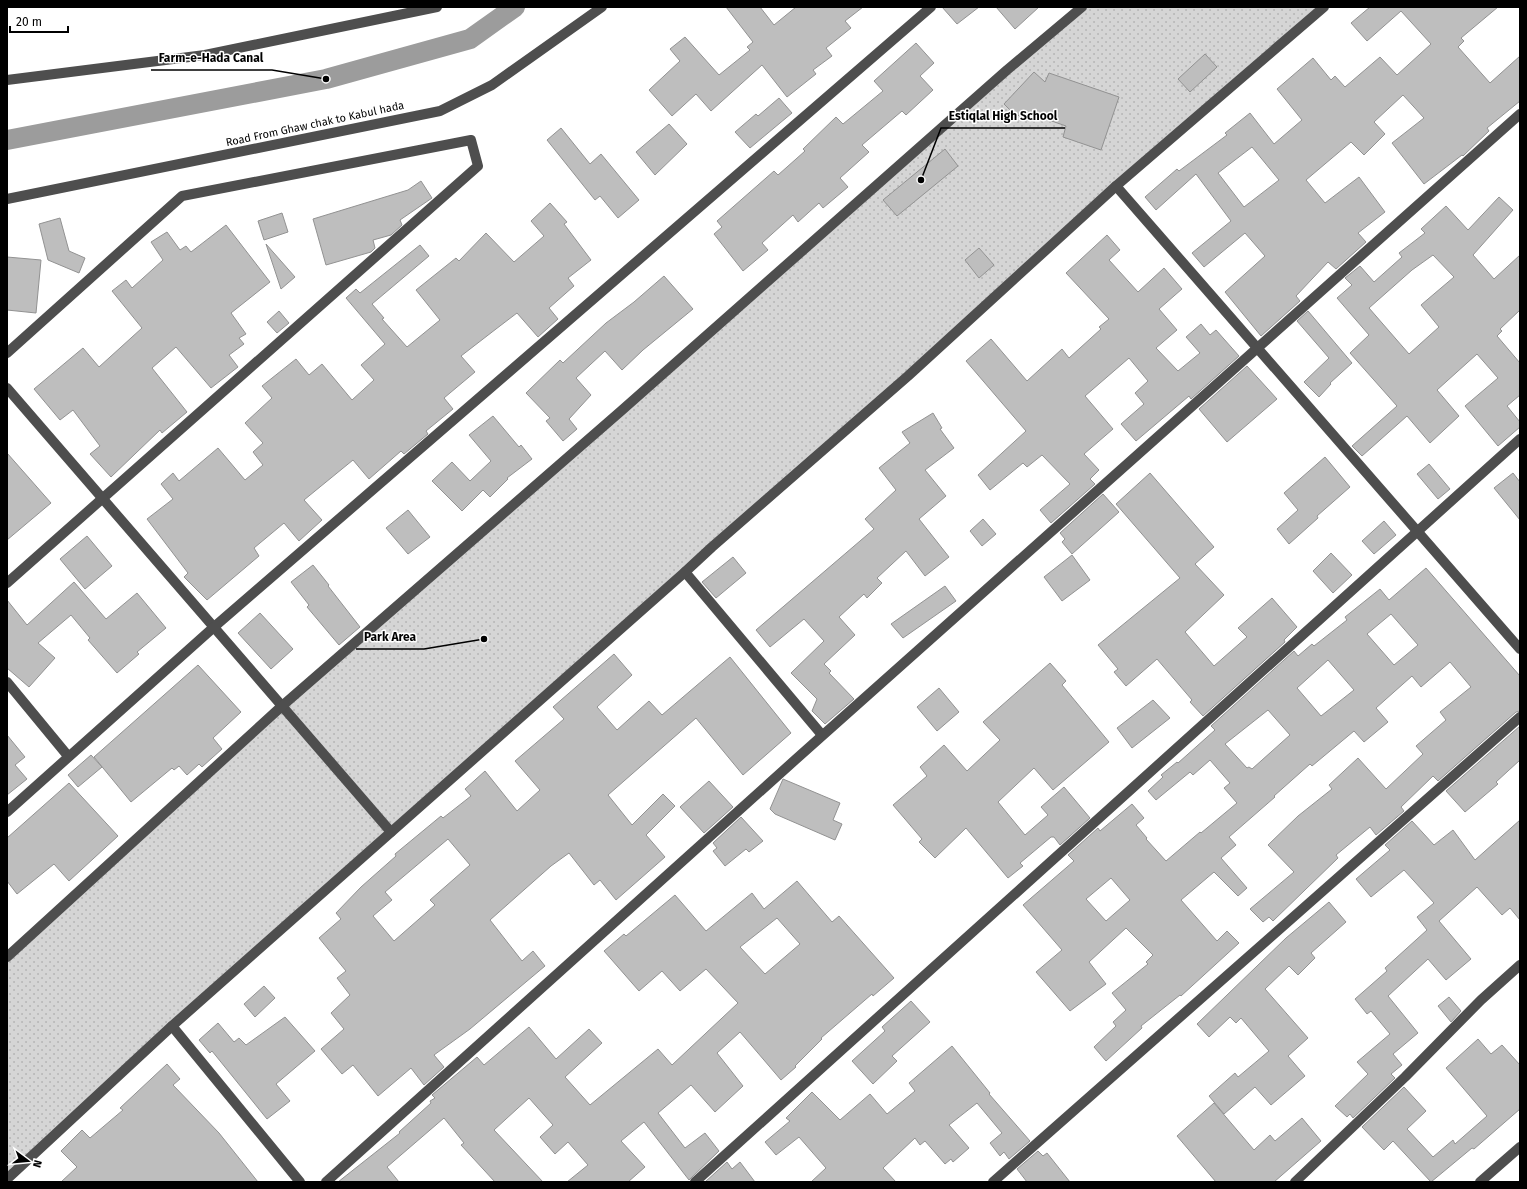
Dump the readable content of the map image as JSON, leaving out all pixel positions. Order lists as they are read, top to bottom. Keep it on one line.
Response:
{"streets":{"street":["Road From Ghaw chak to Kabul hada"]},"places":["Farm-e-Hada Canal","Estiqlal High School","Park Area"],"scale_bar":"20 m","north":"right"}
